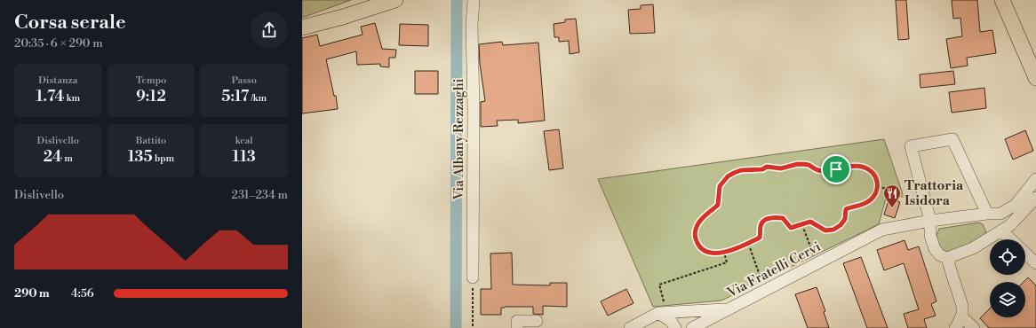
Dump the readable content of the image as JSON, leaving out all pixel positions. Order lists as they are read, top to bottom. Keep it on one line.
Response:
{"streets":{"street":["Via Albany Rezzaghi","Via Fratelli Cervi"]},"places":{"restaurant":["Trattoria Isidora"]},"page":{"heading":["Corsa serale","20:35 · 6 × 290 m"],"stats":[["Distanza","1.74 km"],["Tempo","9:12"],["Passo","5:17 /km"],["Dislivello","24 m"],["Battito","135 bpm"],["kcal","113"]],"chart":["Dislivello","231–234 m"],"list":[{"name":"290 m","note":"4:56"}]}}
